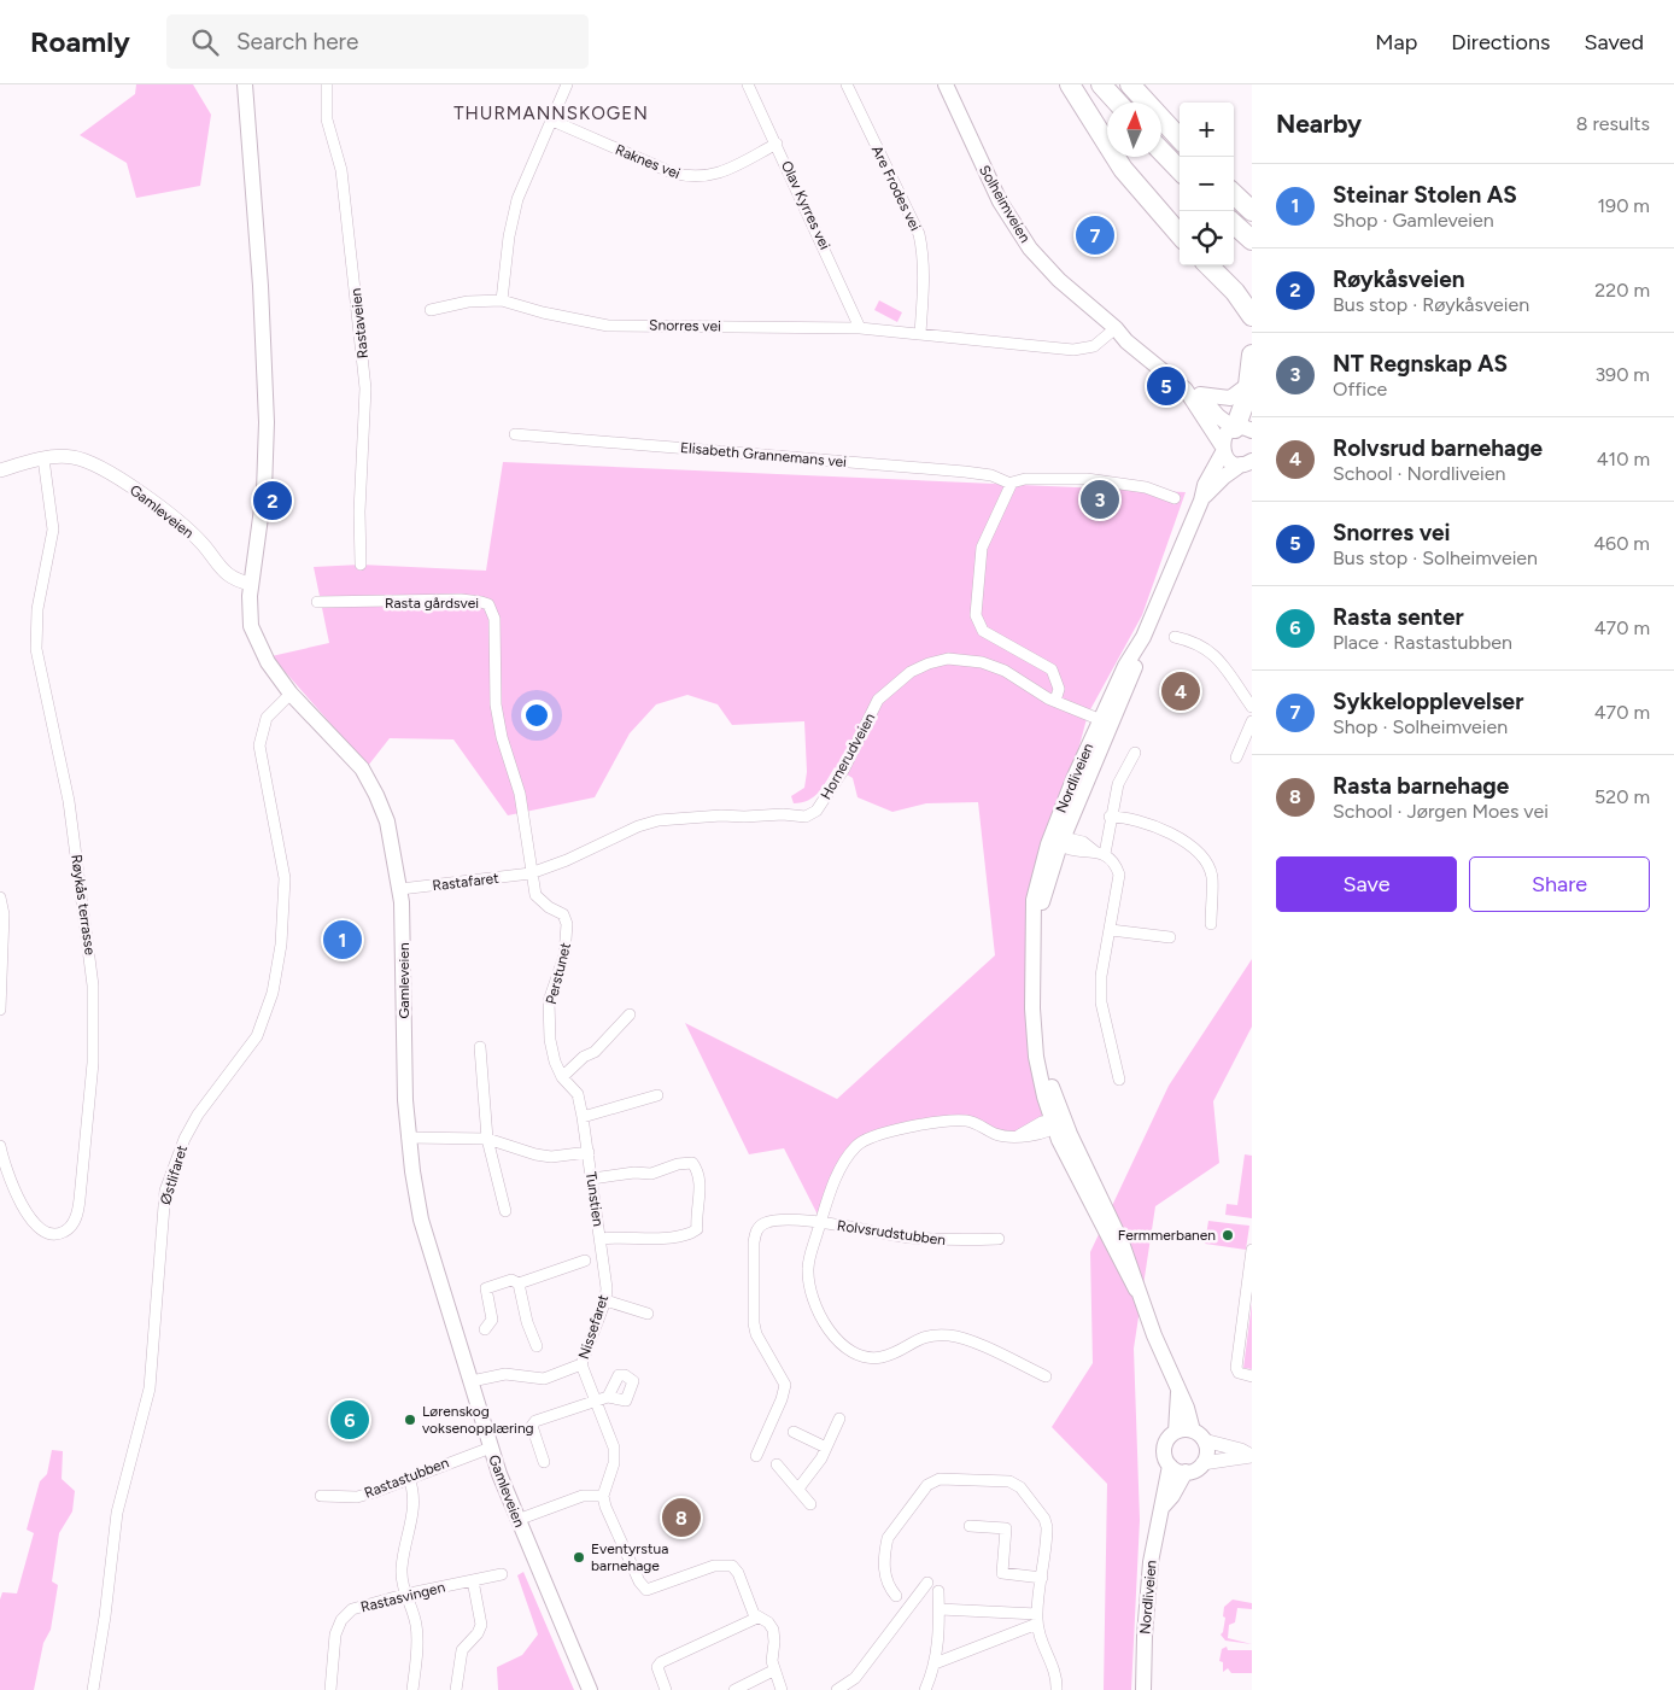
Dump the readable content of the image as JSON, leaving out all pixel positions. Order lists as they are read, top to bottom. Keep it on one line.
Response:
{"streets":{"main road":["Solheimveien","Gamleveien","Nordliveien"],"street":["Raknes vei","Are Frodes vei","Olav Kyrres vei","Rastaveien","Snorres vei","Elisabeth Grannemans vei","Rasta gårdsvei","Hornerudveien","Rastafaret","Røykås terrasse","Perstunet","Østlifaret","Tunstien","Rolvsrudstubben","Nissefaret","Rastastubben","Rastasvingen"]},"crossings":[["Raknes vei","Olav Kyrres vei"],["Are Frodes vei","Snorres vei"],["Solheimveien","Snorres vei"],["Solheimveien","Nordliveien"],["Olav Kyrres vei","Snorres vei"],["Gamleveien","Rastafaret"],["Gamleveien","Røykås terrasse"],["Gamleveien","Østlifaret"],["Gamleveien","Nissefaret"],["Gamleveien","Rastastubben"],["Rasta gårdsvei","Hornerudveien"],["Rasta gårdsvei","Rastafaret"],["Rasta gårdsvei","Perstunet"],["Hornerudveien","Nordliveien"],["Hornerudveien","Rastafaret"],["Hornerudveien","Perstunet"],["Rastafaret","Perstunet"],["Perstunet","Tunstien"],["Tunstien","Nissefaret"]],"districts":["THURMANNSKOGEN"],"places":["Fermmerbanen","Lørenskog voksenopplæring","Eventyrstua barnehage"],"north":"top","page":{"header":"Roamly","search":"Search here","nav":["Map","Directions","Saved"],"heading":["Nearby","8 results"],"map_buttons":["+","−"],"list":[{"mark":"1","name":"Steinar Stolen AS","note":"Shop · Gamleveien","value":"190 m"},{"mark":"2","name":"Røykåsveien","note":"Bus stop · Røykåsveien","value":"220 m"},{"mark":"3","name":"NT Regnskap AS","note":"Office","value":"390 m"},{"mark":"4","name":"Rolvsrud barnehage","note":"School · Nordliveien","value":"410 m"},{"mark":"5","name":"Snorres vei","note":"Bus stop · Solheimveien","value":"460 m"},{"mark":"6","name":"Rasta senter","note":"Place · Rastastubben","value":"470 m"},{"mark":"7","name":"Sykkelopplevelser","note":"Shop · Solheimveien","value":"470 m"},{"mark":"8","name":"Rasta barnehage","note":"School · Jørgen Moes vei","value":"520 m"}],"pins":["7","5","3","2","4","1","6","8"],"buttons":["Save","Share"]}}
